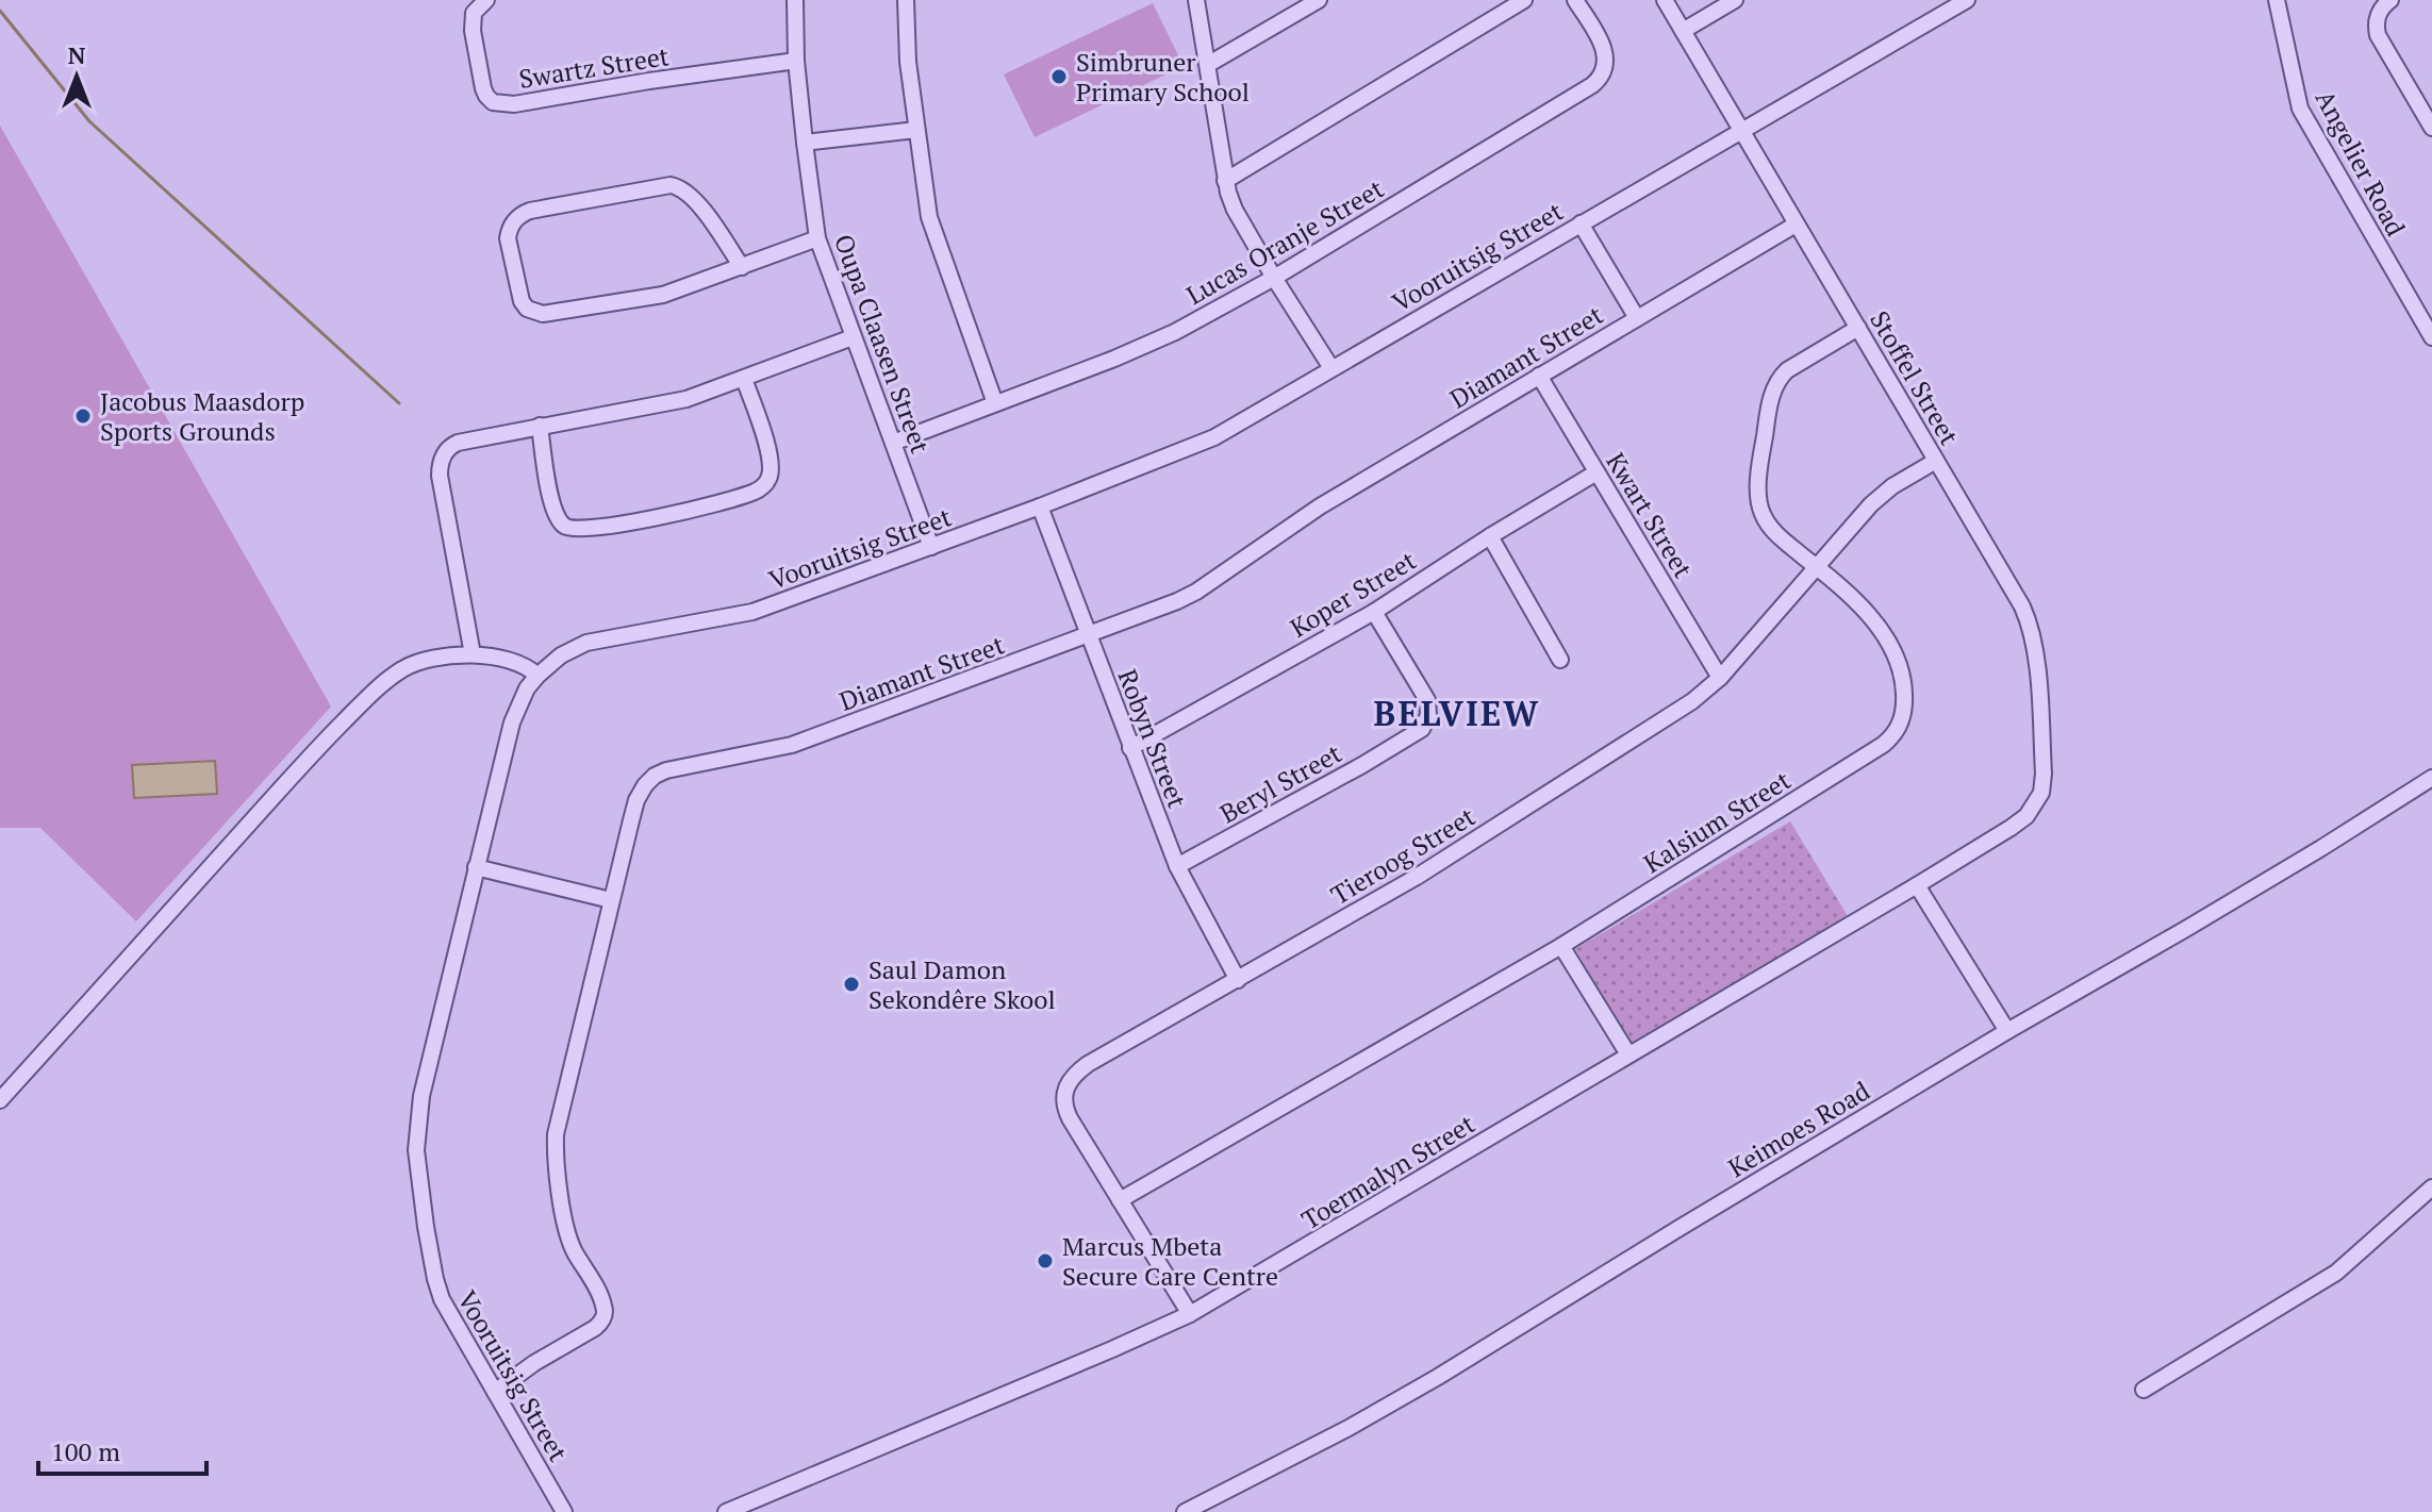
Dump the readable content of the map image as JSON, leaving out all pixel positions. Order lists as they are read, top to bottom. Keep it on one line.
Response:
{"streets":{"street":["Swartz Street","Angelier Road","Lucas Oranje Street","Vooruitsig Street","Oupa Claasen Street","Diamant Street","Stoffel Street","Kwart Street","Koper Street","Robyn Street","Beryl Street","Kalsium Street","Tieroog Street","Keimoes Road","Toermalyn Street"]},"crossings":[["Swartz Street","Oupa Claasen Street"],["Lucas Oranje Street","Oupa Claasen Street"],["Vooruitsig Street","Oupa Claasen Street"],["Vooruitsig Street","Diamant Street"],["Vooruitsig Street","Stoffel Street"],["Vooruitsig Street","Robyn Street"],["Diamant Street","Stoffel Street"],["Diamant Street","Kwart Street"],["Diamant Street","Robyn Street"],["Stoffel Street","Kalsium Street"],["Stoffel Street","Tieroog Street"],["Stoffel Street","Toermalyn Street"],["Kwart Street","Koper Street"],["Kwart Street","Tieroog Street"],["Koper Street","Robyn Street"],["Koper Street","Beryl Street"],["Robyn Street","Beryl Street"],["Robyn Street","Tieroog Street"],["Kalsium Street","Tieroog Street"],["Tieroog Street","Toermalyn Street"]],"districts":["BELVIEW"],"places":["Simbruner Primary School","Jacobus Maasdorp Sports Grounds","Saul Damon Sekondêre Skool","Marcus Mbeta Secure Care Centre"],"scale_bar":"100 m","north":"top"}
